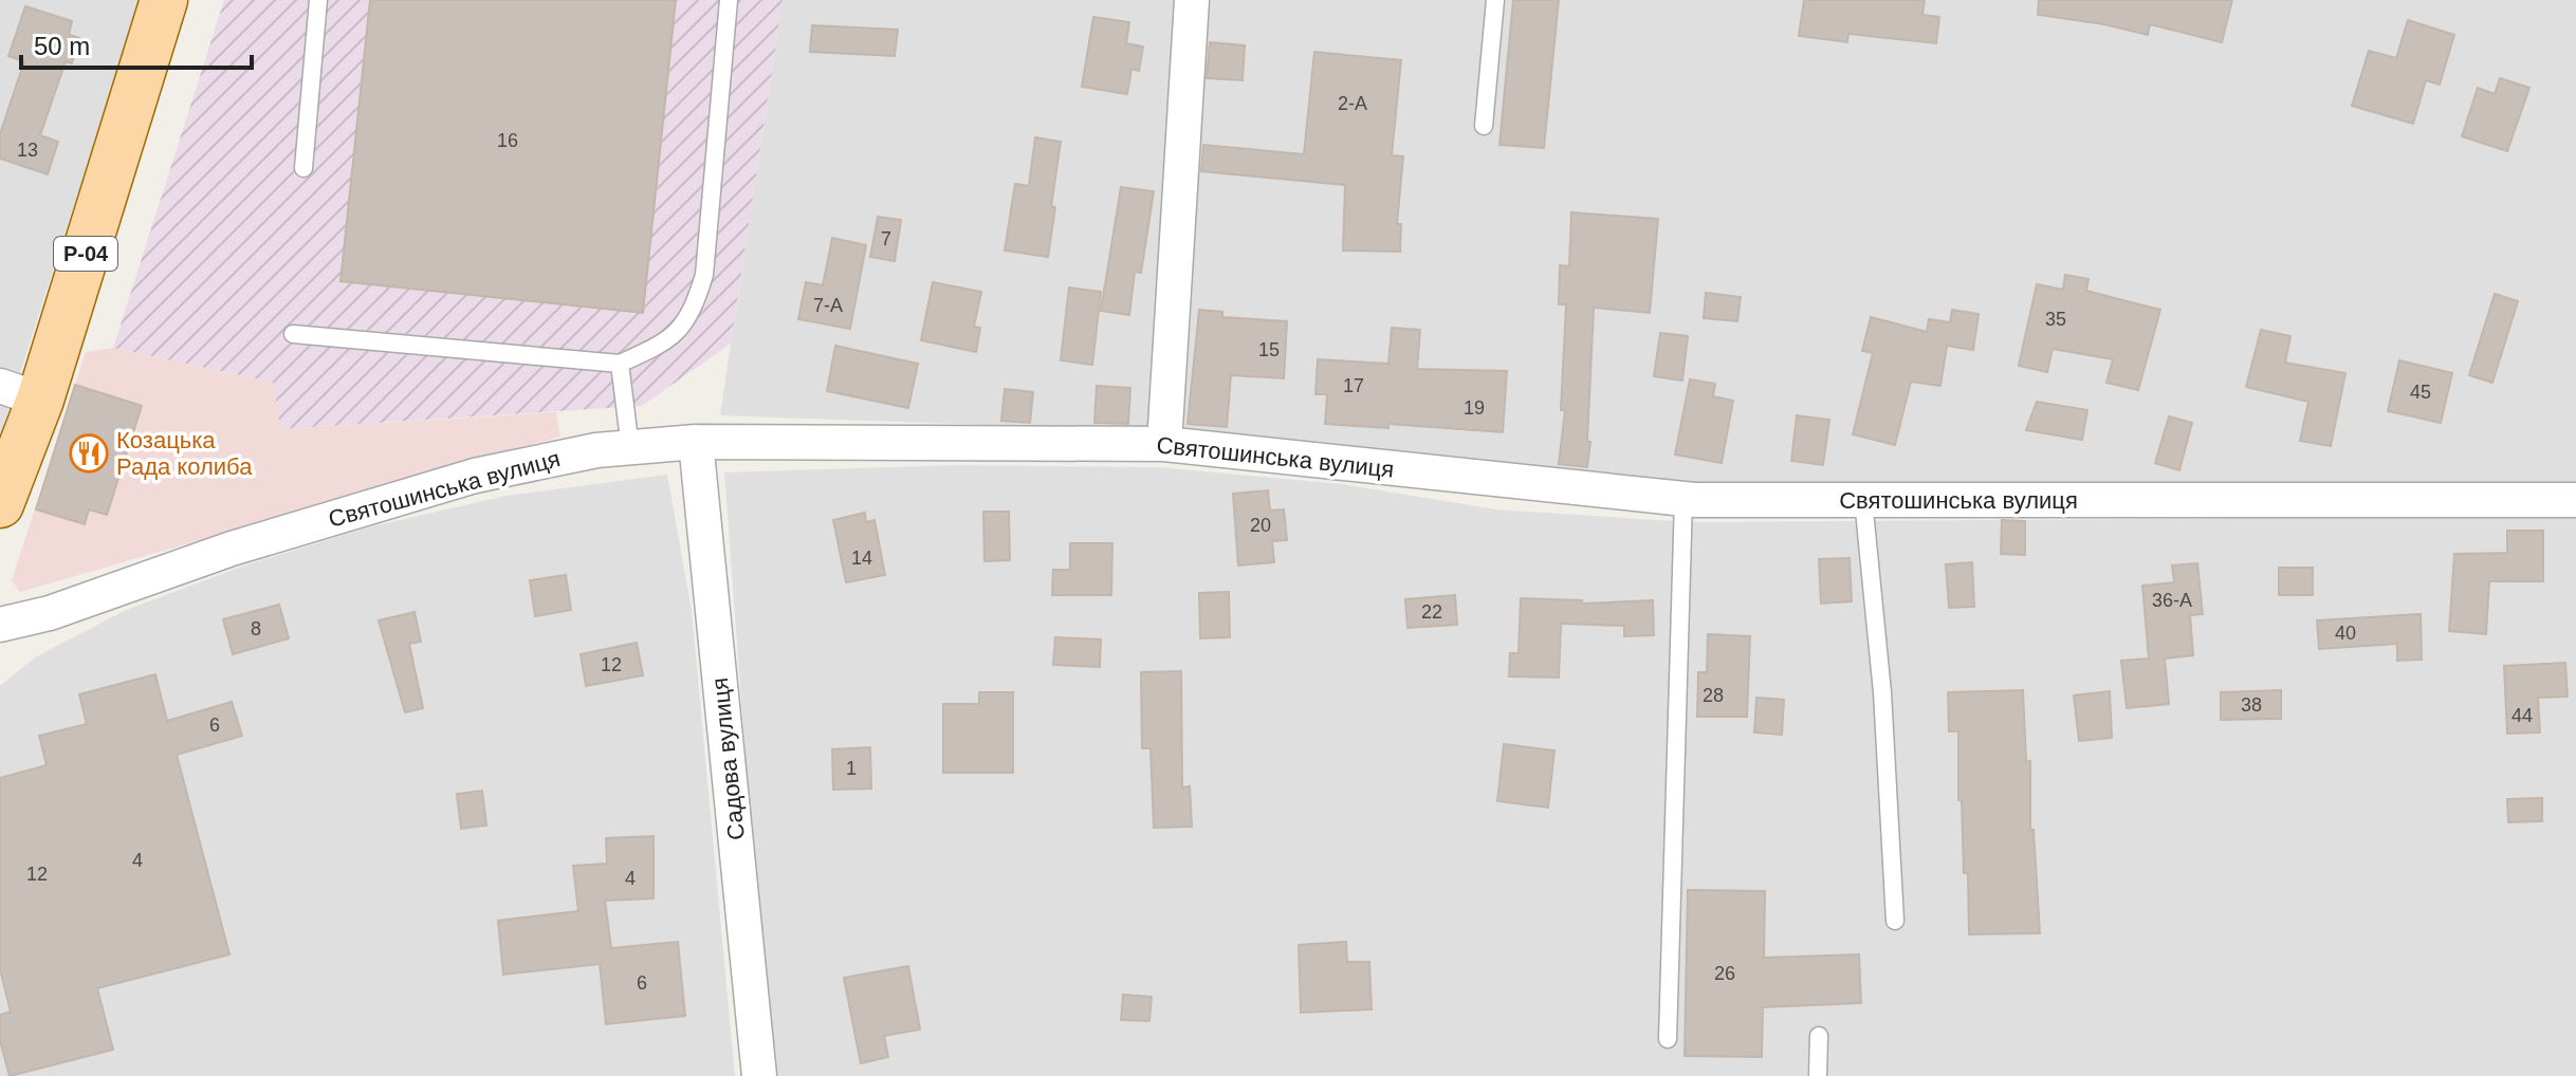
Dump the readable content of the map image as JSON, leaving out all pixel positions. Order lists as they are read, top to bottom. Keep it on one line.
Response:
{"streets":{"main road":["Р-04"],"street":["Святошинська вулиця","Садова вулиця"]},"crossings":[["Святошинська вулиця","Садова вулиця"]],"places":{"restaurant":["Козацька Рада колиба"]},"house_numbers":["2-А","16","13","7","7-А","35","15","17","45","19","20","14","36-А","22","8","40","12","28","38","44","6","1","4","12","4","26","6"],"scale_bar":"50 m"}
